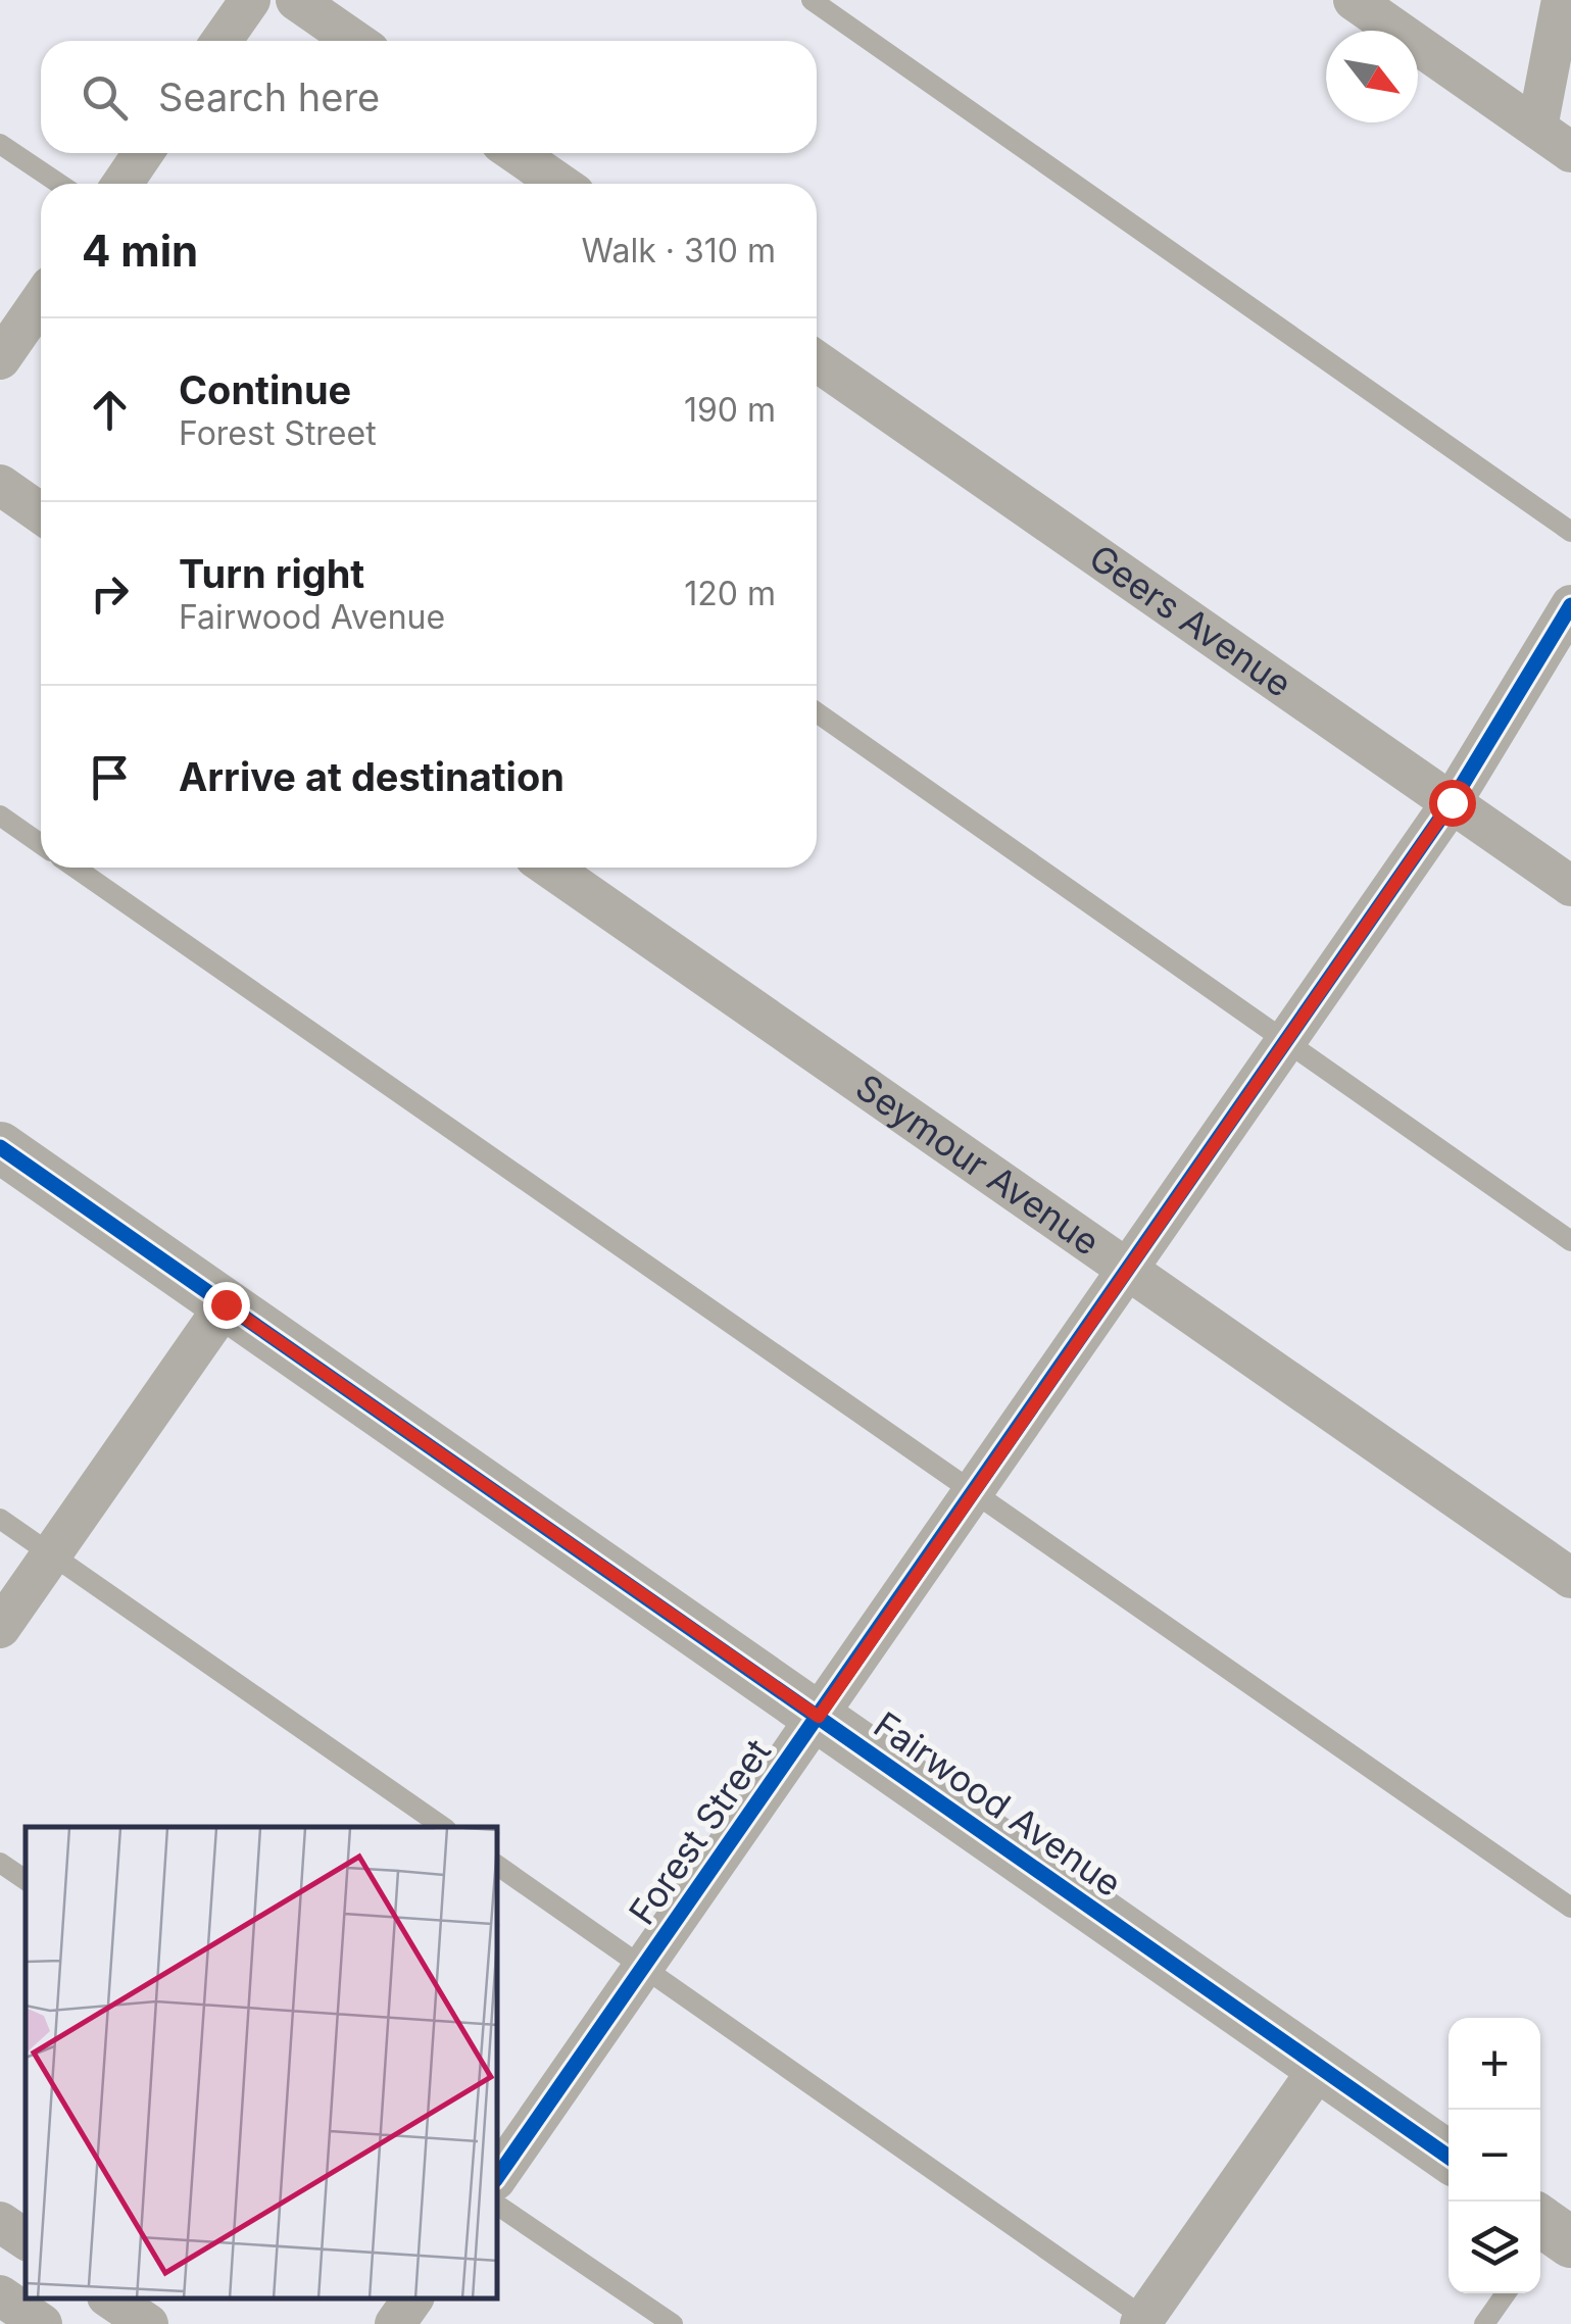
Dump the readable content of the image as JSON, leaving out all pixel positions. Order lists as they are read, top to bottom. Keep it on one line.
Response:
{"streets":{"street":["Geers Avenue","Seymour Avenue","Fairwood Avenue","Forest Street"]},"crossings":[["Geers Avenue","Forest Street"],["Seymour Avenue","Forest Street"],["Fairwood Avenue","Forest Street"]],"north":"bottom right","page":{"search":"Search here","heading":["4 min","Walk · 310 m"],"list":[["Continue","Forest Street","190 m"],["Turn right","Fairwood Avenue","120 m"],"Arrive at destination"],"map_buttons":["+","−"]}}
